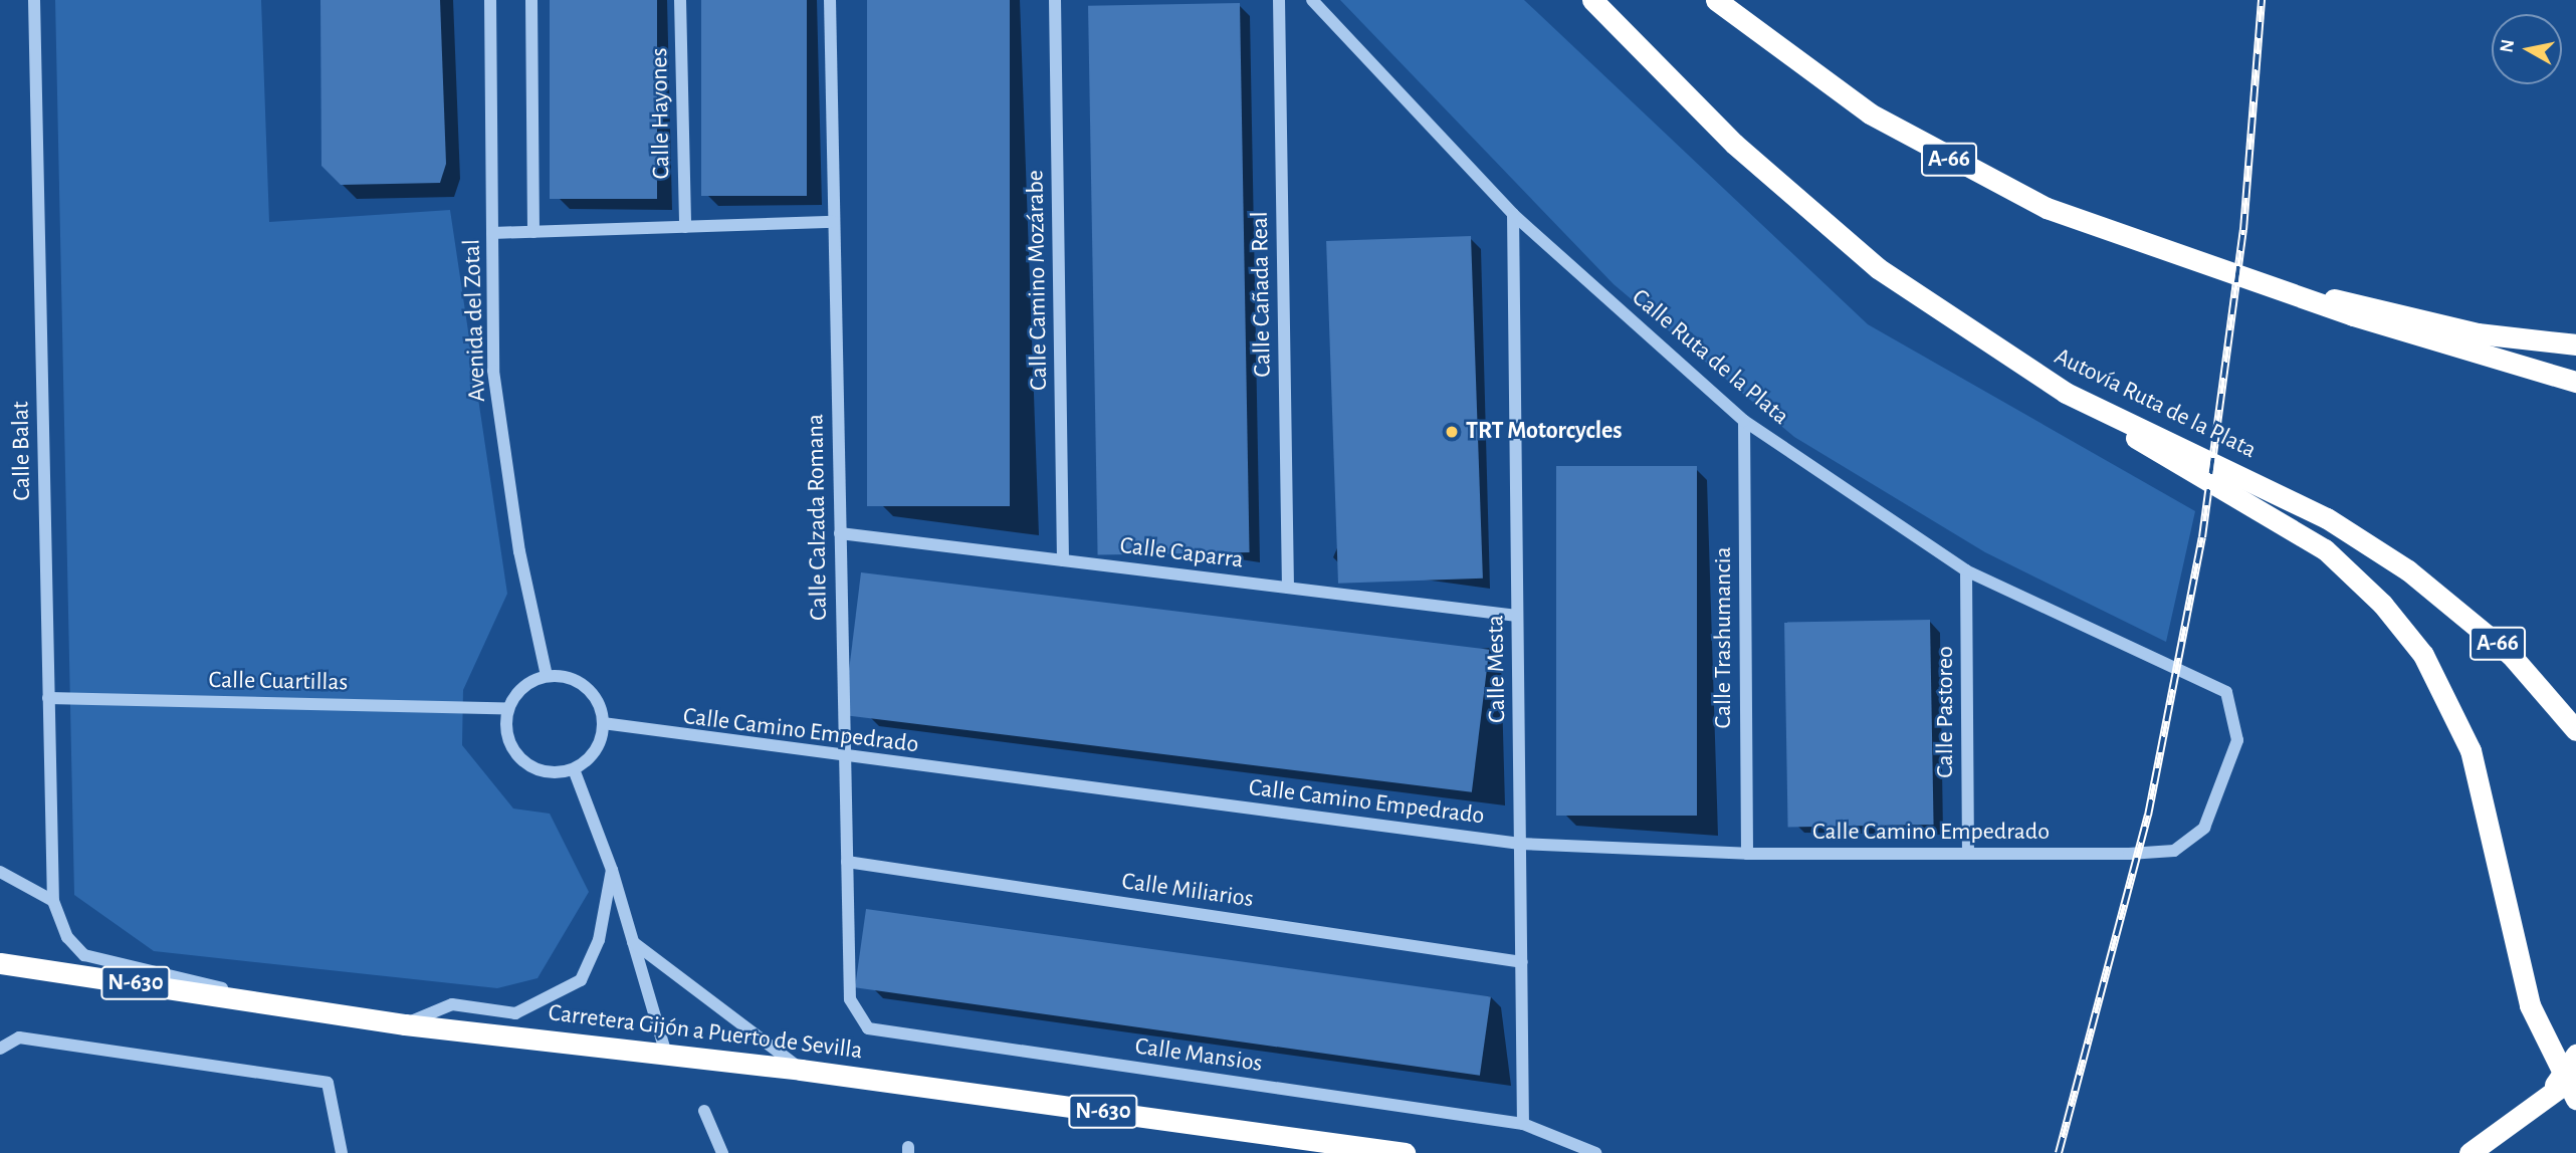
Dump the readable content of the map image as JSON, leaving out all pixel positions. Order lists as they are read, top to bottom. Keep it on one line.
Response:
{"streets":{"highway":["A-66","Autovía Ruta de la Plata","N-630","Carretera Gijón a Puerto de Sevilla"],"street":["Calle Hayones","Calle Camino Mozárabe","Calle Cañada Real","Avenida del Zotal","Calle Ruta de la Plata","Calle Balat","Calle Calzada Romana","Calle Caparra","Calle Trashumancia","Calle Mesta","Calle Cuartillas","Calle Pastoreo","Calle Camino Empedrado","Calle Miliarios","Calle Mansios"]},"crossings":[["Calle Camino Mozárabe","Calle Caparra"],["Calle Cañada Real","Calle Caparra"],["Avenida del Zotal","Calle Cuartillas"],["Avenida del Zotal","Calle Camino Empedrado"],["Calle Ruta de la Plata","Calle Trashumancia"],["Calle Ruta de la Plata","Calle Mesta"],["Calle Ruta de la Plata","Calle Pastoreo"],["Calle Ruta de la Plata","Calle Camino Empedrado"],["Calle Balat","Calle Cuartillas"],["Calle Balat","Carretera Gijón a Puerto de Sevilla"],["Calle Calzada Romana","Calle Caparra"],["Calle Calzada Romana","Calle Camino Empedrado"],["Calle Calzada Romana","Calle Miliarios"],["Calle Calzada Romana","Calle Mansios"],["Calle Caparra","Calle Mesta"],["Calle Trashumancia","Calle Camino Empedrado"],["Calle Mesta","Calle Camino Empedrado"],["Calle Mesta","Calle Miliarios"],["Calle Mesta","Calle Mansios"],["Calle Cuartillas","Calle Camino Empedrado"],["Calle Pastoreo","Calle Camino Empedrado"]],"places":["TRT Motorcycles"],"north":"left"}
